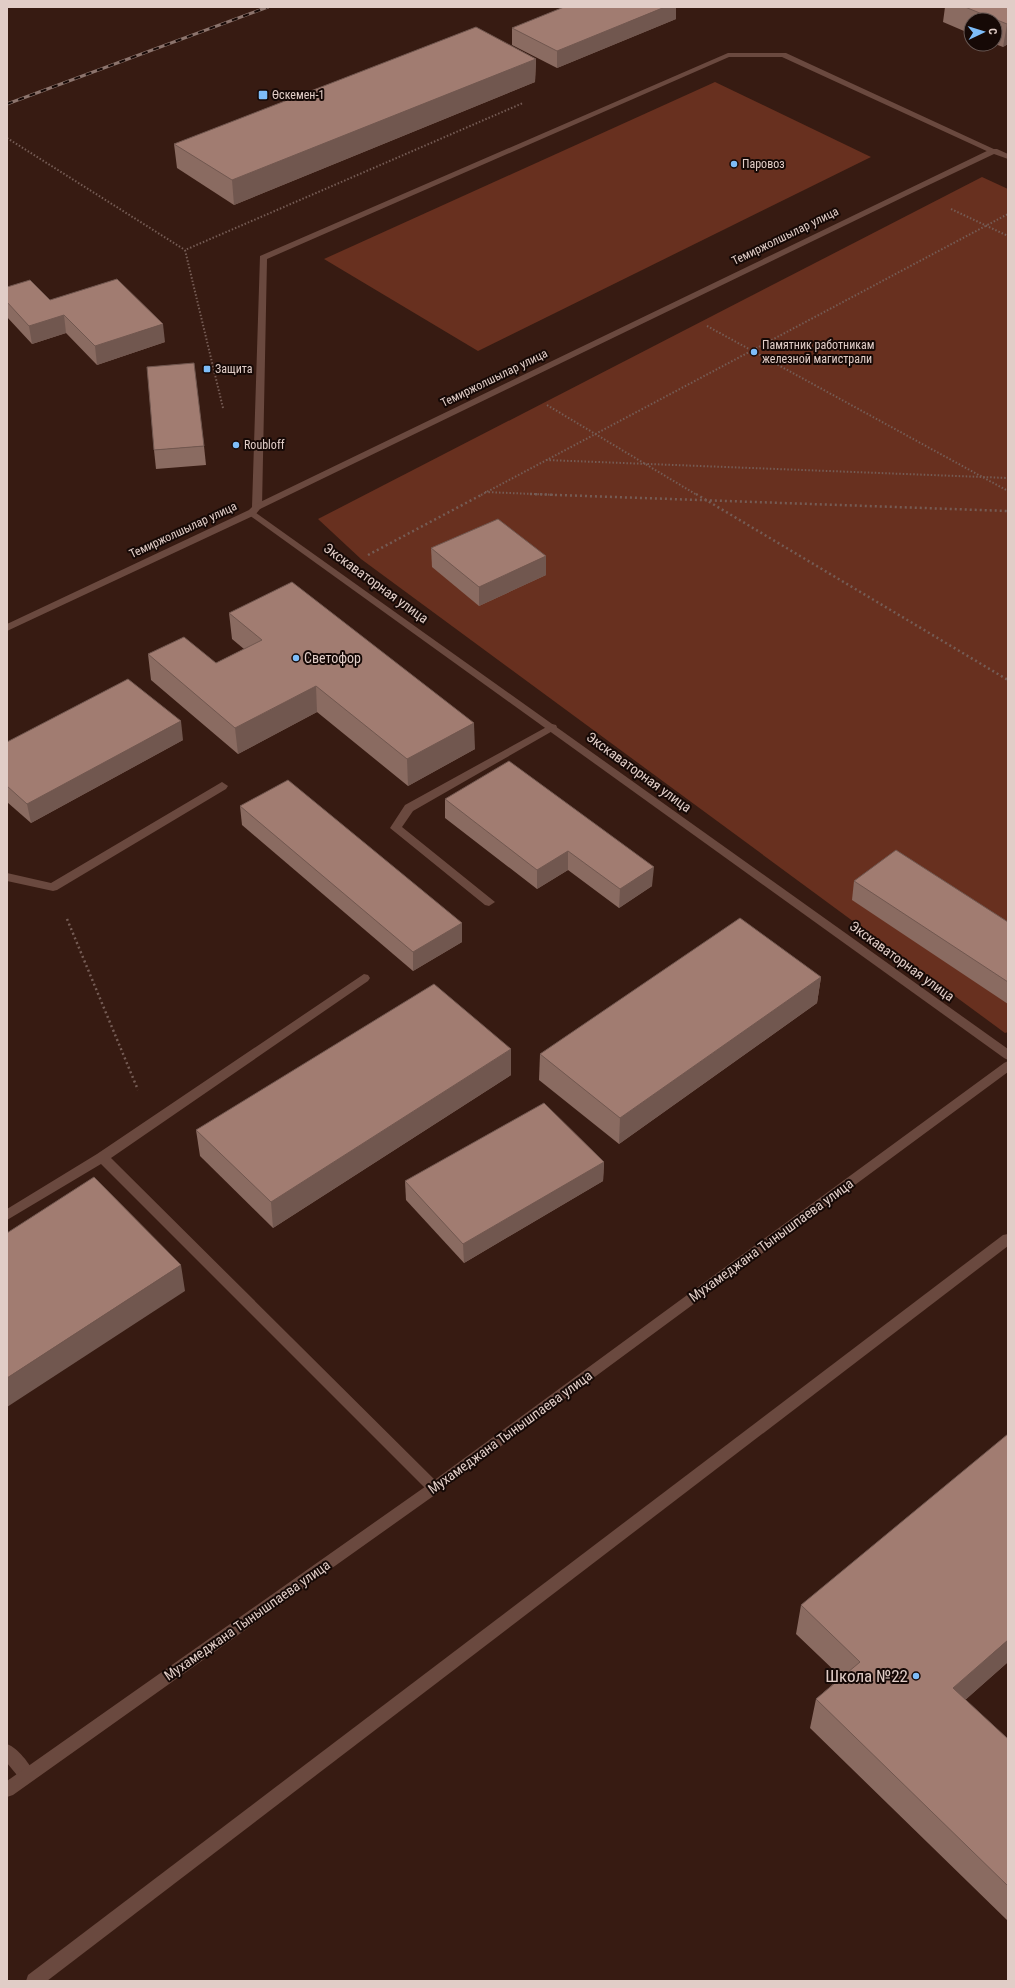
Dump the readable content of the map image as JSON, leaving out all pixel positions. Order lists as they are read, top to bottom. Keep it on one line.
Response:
{"streets":{"street":["Темиржолшылар улица","Экскаваторная улица","Мухамеджана Тынышпаева улица"]},"crossings":[["Темиржолшылар улица","Экскаваторная улица"]],"places":{"transit":["Өскемен-1","Защита"],"other":["Паровоз","Памятник работникам железной магистрали","Roubloff","Светофор","Школа №22"]},"north":"right"}
